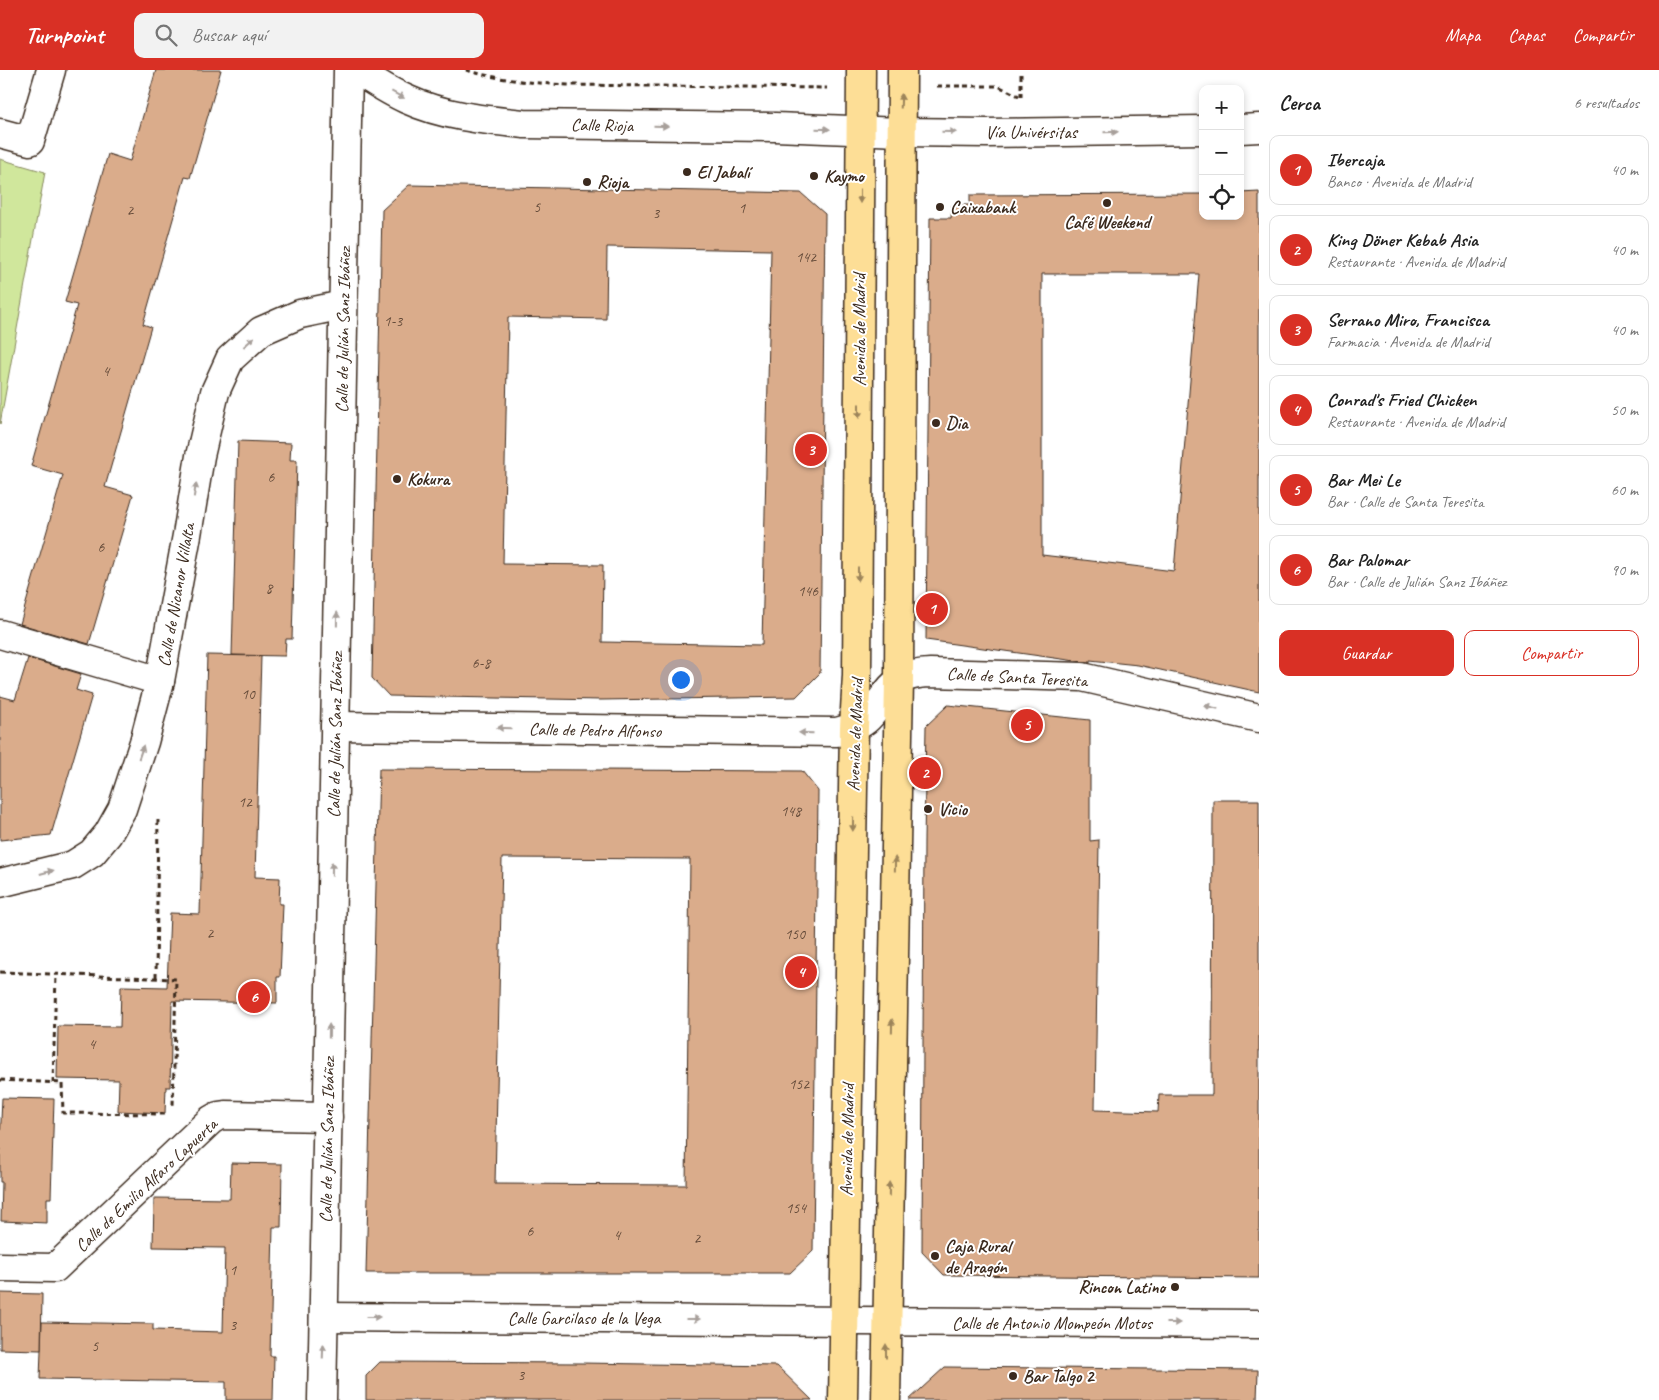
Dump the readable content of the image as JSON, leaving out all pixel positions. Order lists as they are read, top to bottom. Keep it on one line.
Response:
{"streets":{"main road":["Avenida de Madrid"],"street":["Calle Rioja","Vía Univérsitas","Calle de Julián Sanz Ibáñez","Calle de Nicanor Villalta","Calle de Santa Teresita","Calle de Pedro Alfonso","Calle de Emilio Alfaro Lapuerta","Calle Garcilaso de la Vega","Calle de Antonio Mompeón Motos"]},"crossings":[["Calle Rioja","Vía Univérsitas"],["Calle Rioja","Avenida de Madrid"],["Vía Univérsitas","Avenida de Madrid"],["Calle de Julián Sanz Ibáñez","Calle de Nicanor Villalta"],["Calle de Julián Sanz Ibáñez","Calle de Pedro Alfonso"],["Calle de Julián Sanz Ibáñez","Calle de Emilio Alfaro Lapuerta"],["Calle de Julián Sanz Ibáñez","Calle Garcilaso de la Vega"],["Avenida de Madrid","Calle de Pedro Alfonso"],["Avenida de Madrid","Calle Garcilaso de la Vega"],["Avenida de Madrid","Calle de Antonio Mompeón Motos"],["Calle Garcilaso de la Vega","Calle de Antonio Mompeón Motos"]],"one_way":["Calle Rioja","Vía Univérsitas","Calle de Julián Sanz Ibáñez","Calle de Nicanor Villalta","Calle de Santa Teresita","Calle de Pedro Alfonso","Calle Garcilaso de la Vega","Calle de Antonio Mompeón Motos"],"places":["El Jabalí","Kaymo","Rioja","Café Weekend","Caixabank","Dia","Kokura","Vicio","Caja Rural de Aragón","Rincon Latino","Bar Talgo 2"],"house_numbers":["5","1","2","3","142","1-3","4","6","6","8","146","6-8","10","12","148","2","150","4","152","154","6","4","2","1","3","5","3"],"page":{"header":"Turnpoint","search":"Buscar aquí","nav":["Mapa","Capas","Compartir"],"heading":["Cerca","6 resultados"],"map_buttons":["+","−"],"list":[{"mark":"1","name":"Ibercaja","note":"Banco · Avenida de Madrid","value":"40 m"},{"mark":"2","name":"King Döner Kebab Asia","note":"Restaurante · Avenida de Madrid","value":"40 m"},{"mark":"3","name":"Serrano Miro, Francisca","note":"Farmacia · Avenida de Madrid","value":"40 m"},{"mark":"4","name":"Conrad's Fried Chicken","note":"Restaurante · Avenida de Madrid","value":"50 m"},{"mark":"5","name":"Bar Mei Le","note":"Bar · Calle de Santa Teresita","value":"60 m"},{"mark":"6","name":"Bar Palomar","note":"Bar · Calle de Julián Sanz Ibáñez","value":"90 m"}],"pins":["3","1","5","2","4","6"],"buttons":["Guardar","Compartir"]}}
